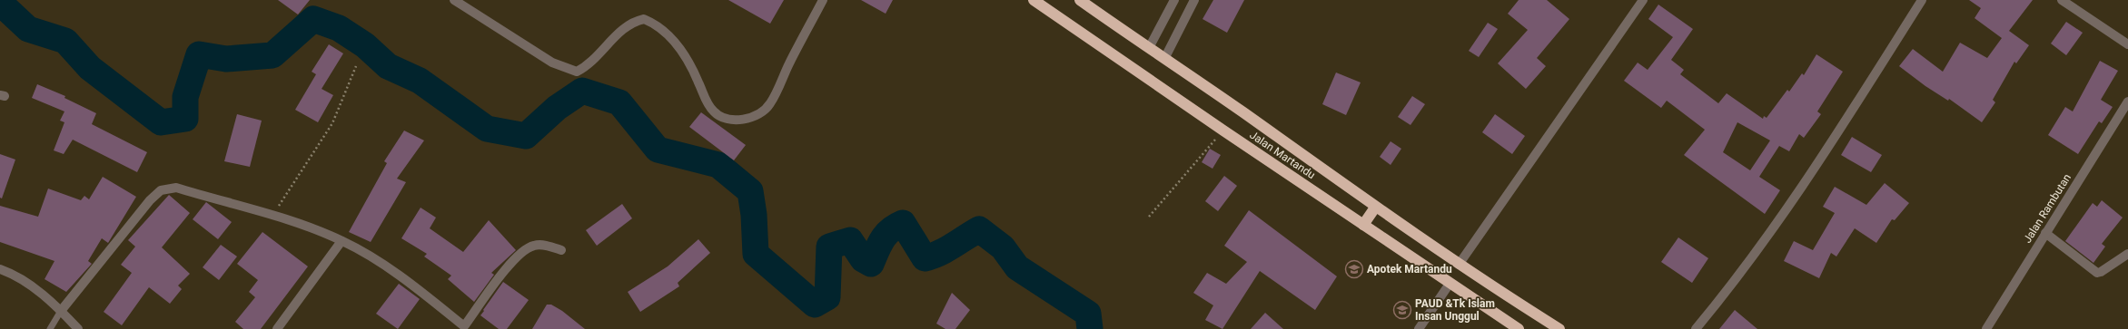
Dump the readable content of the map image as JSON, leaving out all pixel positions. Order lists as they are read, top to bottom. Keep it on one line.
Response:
{"streets":{"highway":["Jalan Martandu"],"street":["Jalan Rambutan"]},"places":{"school or university":["Apotek Martandu","PAUD &Tk Islam Insan Unggul"]}}
